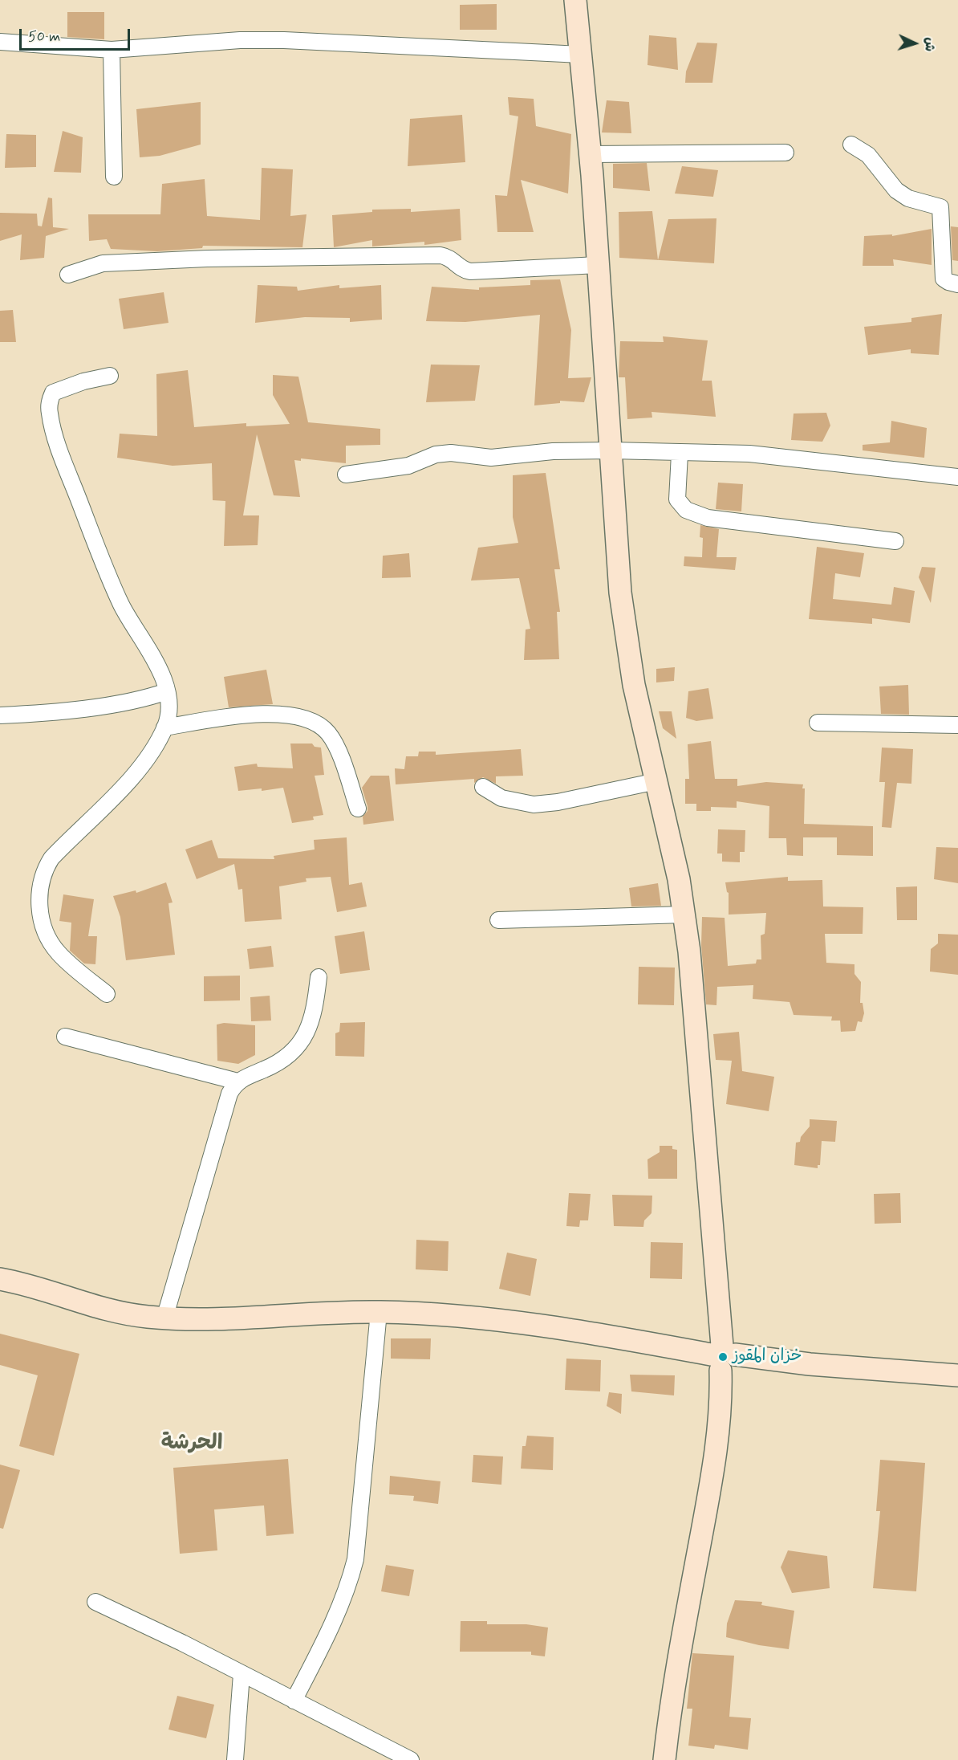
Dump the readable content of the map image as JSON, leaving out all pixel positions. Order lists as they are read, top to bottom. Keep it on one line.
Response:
{"districts":["الحرشة"],"places":["خزان المقوز"],"scale_bar":"50 m","north":"right"}
